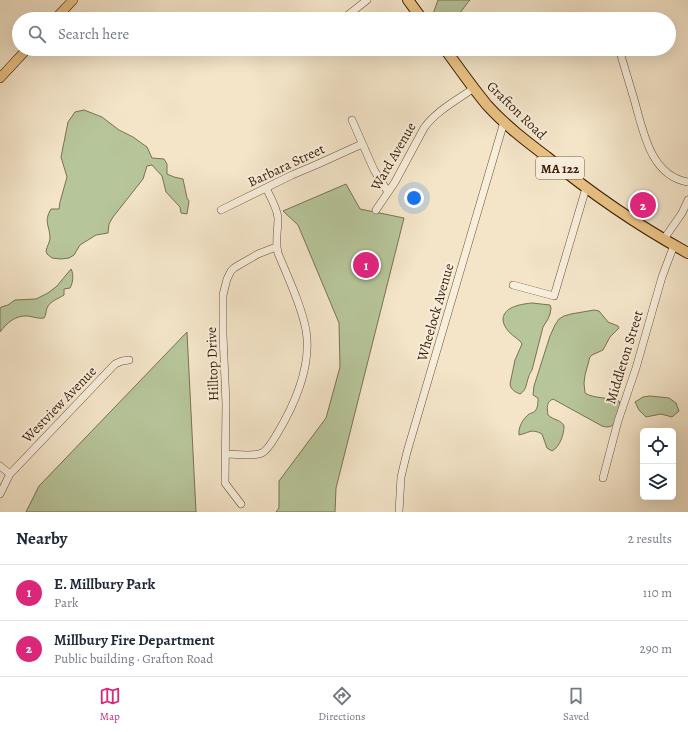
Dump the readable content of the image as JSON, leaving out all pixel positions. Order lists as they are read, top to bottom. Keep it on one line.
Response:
{"streets":{"highway":["Grafton Road","MA 122"],"street":["Ward Avenue","Barbara Street","Wheelock Avenue","Middleton Street","Hilltop Drive","Westview Avenue"]},"crossings":[["Grafton Road","Ward Avenue"],["Grafton Road","Wheelock Avenue"],["Grafton Road","Middleton Street"]],"page":{"search":"Search here","pins":["2","1"],"heading":["Nearby","2 results"],"list":[{"mark":"1","name":"E. Millbury Park","note":"Park","value":"110 m"},{"mark":"2","name":"Millbury Fire Department","note":"Public building · Grafton Road","value":"290 m"}],"nav":["Map","Directions","Saved"]}}
